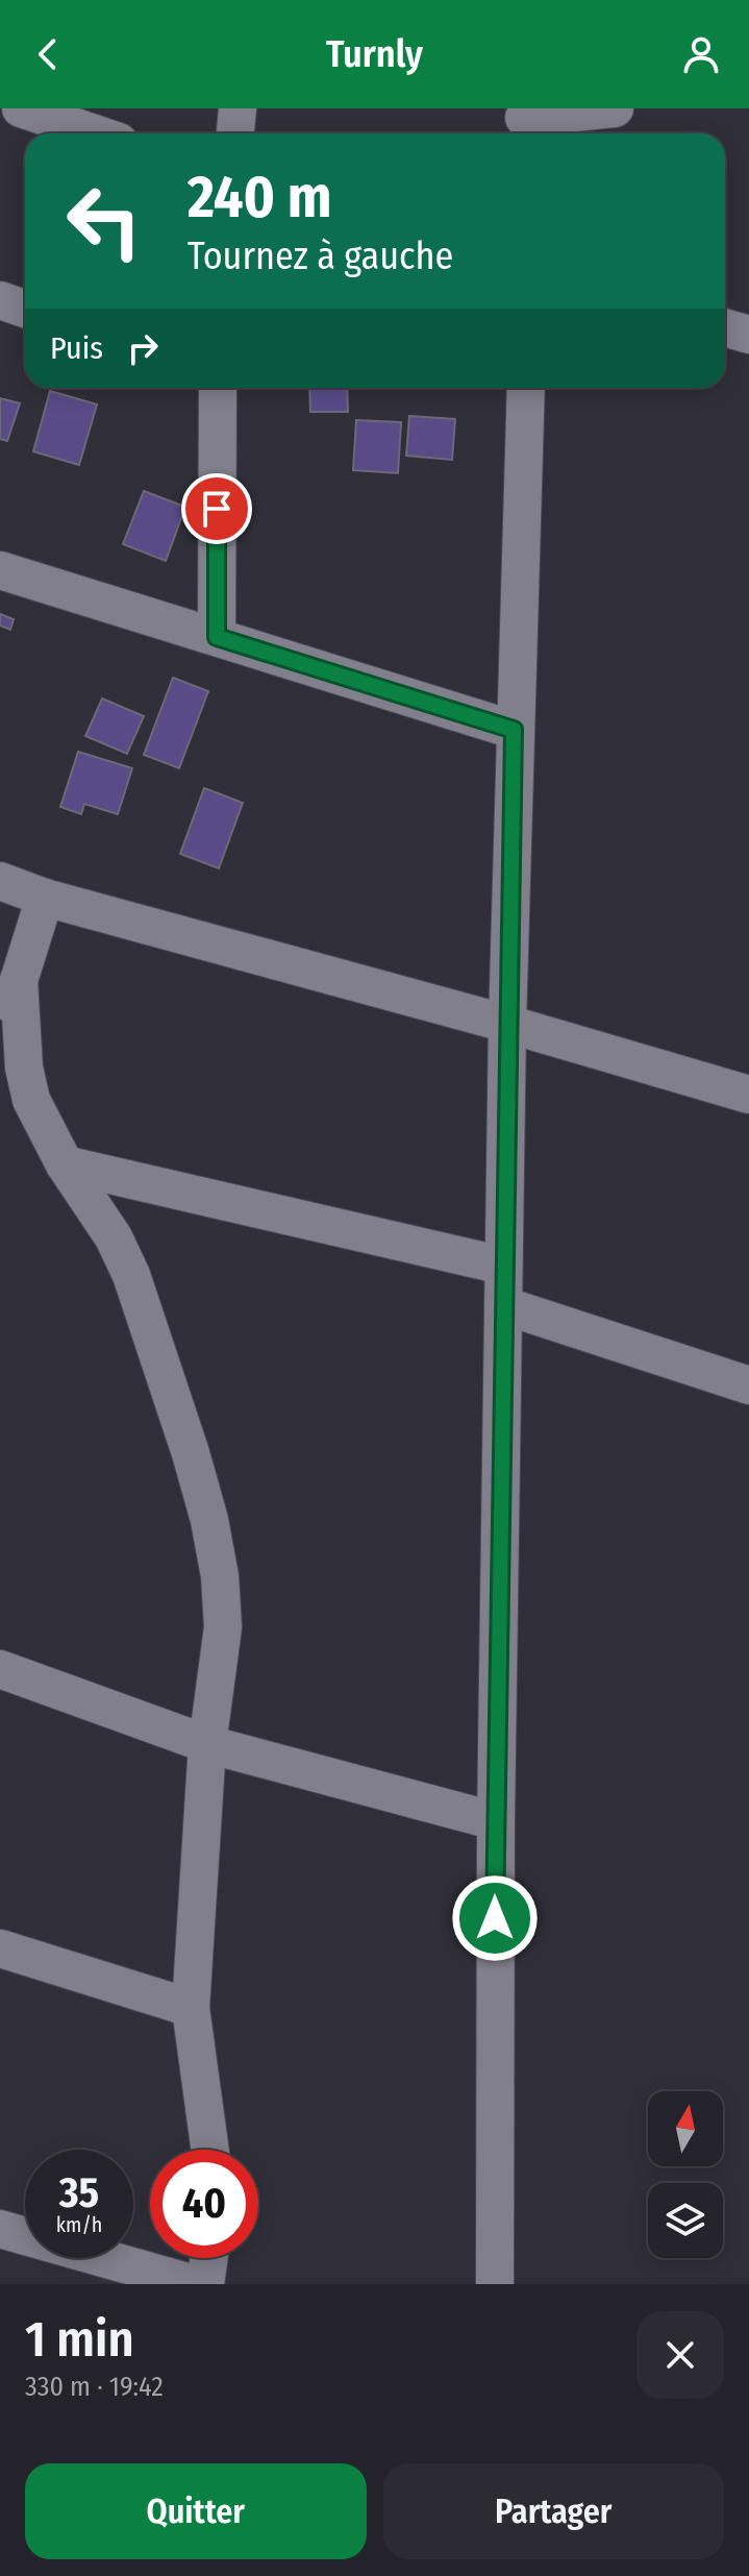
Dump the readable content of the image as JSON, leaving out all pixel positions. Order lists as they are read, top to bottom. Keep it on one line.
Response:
{"north":"top","page":{"header":"Turnly","turn":["240 m","Tournez à gauche"],"then":"Puis","speed":"35 km/h","limit":"40","heading":["1 min","330 m · 19:42"],"buttons":["Quitter","Partager"]}}
